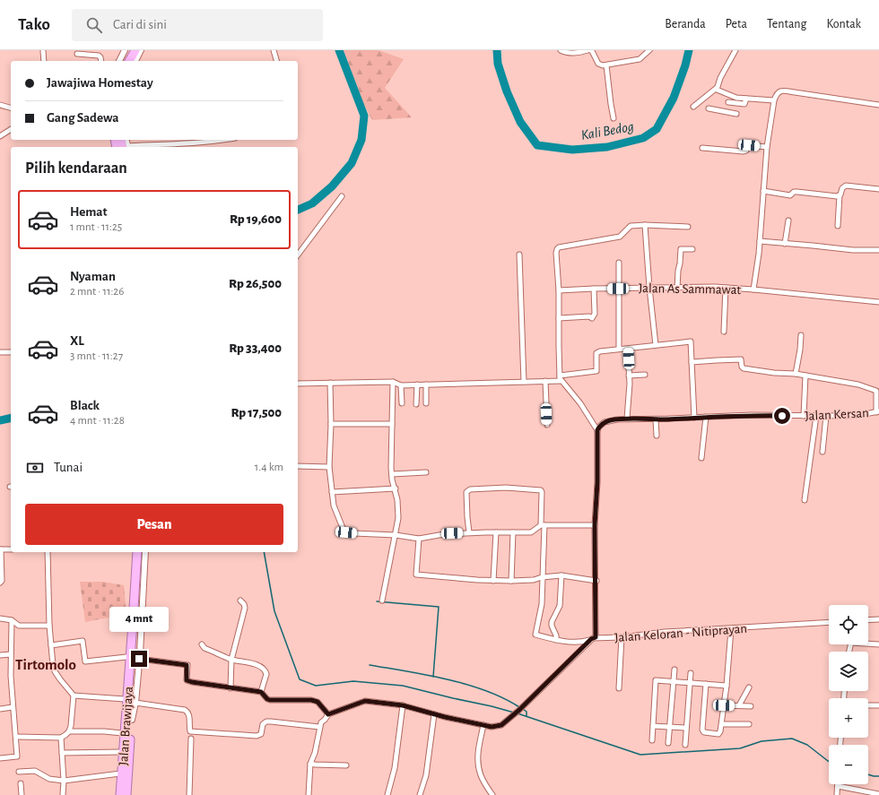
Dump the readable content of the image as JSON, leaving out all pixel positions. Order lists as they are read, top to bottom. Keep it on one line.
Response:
{"streets":{"highway":["Jalan Brawijaya"],"street":["Jalan As Sammawat","Jalan Kersan","Jalan Keloran - Nitiprayan"]},"districts":["Tirtomolo"],"water":["Kali Bedog"],"page":{"header":"Tako","search":"Cari di sini","nav":["Beranda","Peta","Tentang","Kontak"],"banner":["Jawajiwa Homestay","Gang Sadewa"],"heading":"Pilih kendaraan","list":[{"name":"Hemat","note":"1 mnt · 11:25","value":"Rp 19,600"},{"name":"Nyaman","note":"2 mnt · 11:26","value":"Rp 26,500"},{"name":"XL","note":"3 mnt · 11:27","value":"Rp 33,400"},{"name":"Black","note":"4 mnt · 11:28","value":"Rp 17,500"}],"pay":["Tunai","1.4 km"],"buttons":"Pesan","map_buttons":["+","−"],"bubble":"4 mnt"}}
